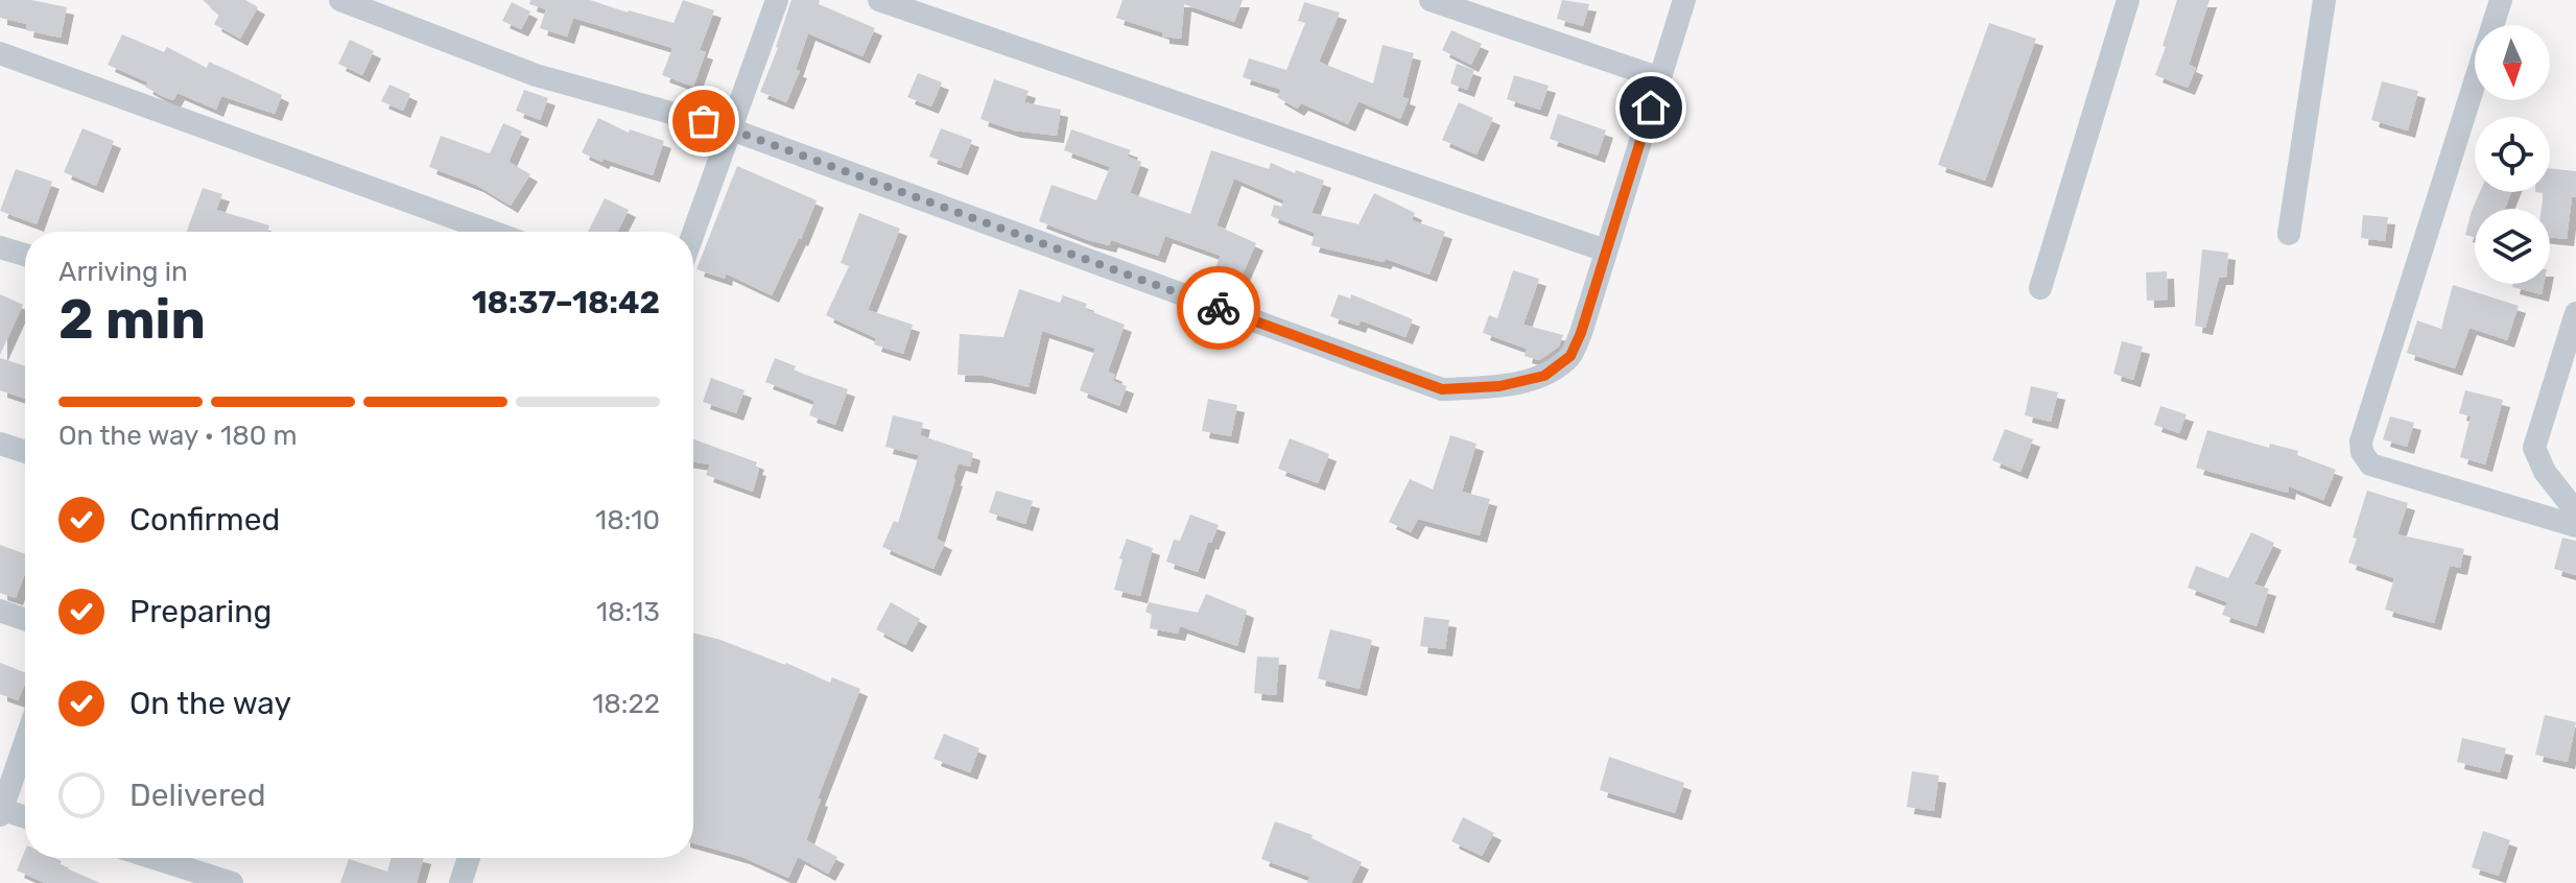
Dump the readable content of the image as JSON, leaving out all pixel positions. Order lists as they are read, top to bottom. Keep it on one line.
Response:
{"north":"bottom","page":{"heading":["2 min","Arriving in","18:37–18:42"],"bar":"On the way · 180 m","list":[["Confirmed","18:10"],["Preparing","18:13"],["On the way","18:22"],"Delivered"]}}
